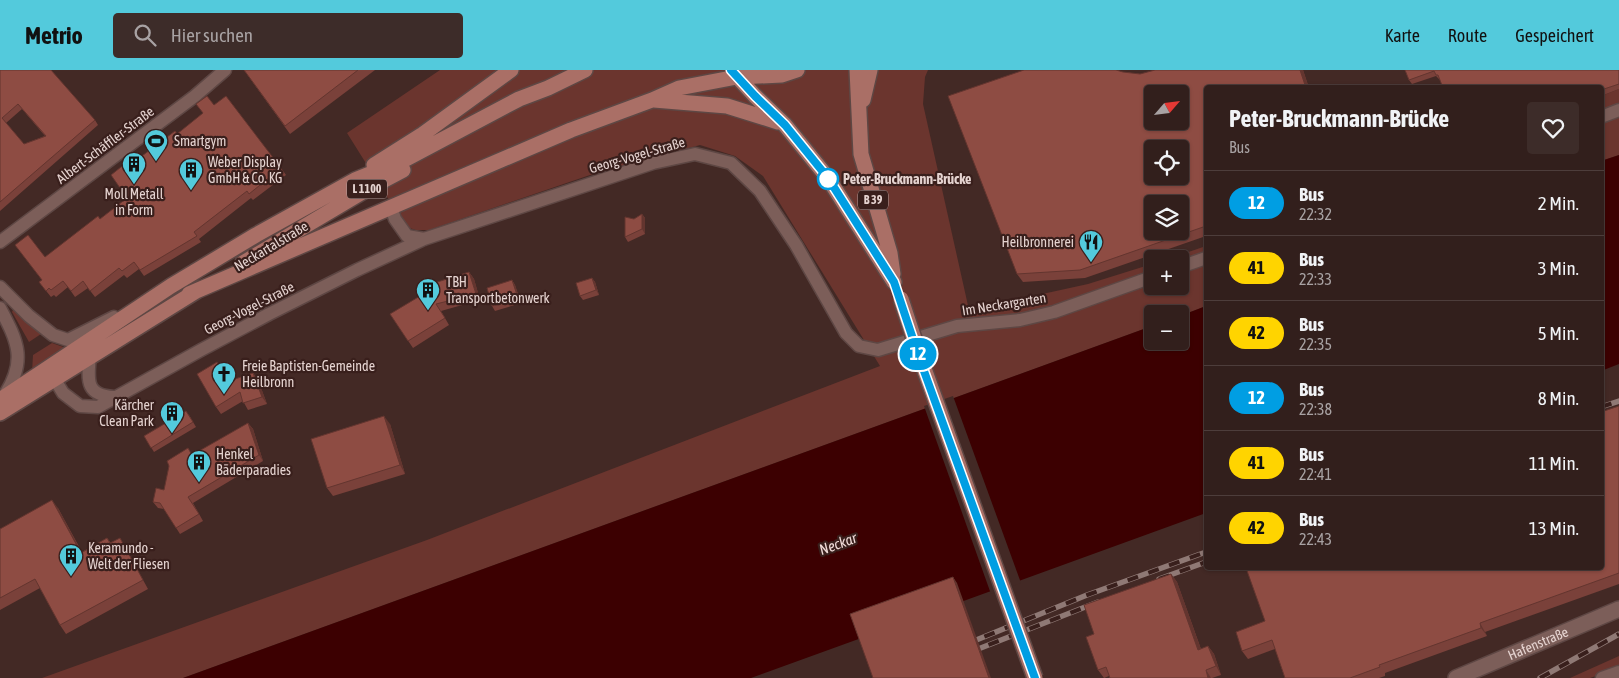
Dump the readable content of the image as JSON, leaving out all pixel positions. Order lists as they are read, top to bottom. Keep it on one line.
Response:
{"streets":{"main road":["L 1100","B 39","Neckartalstraße","Hafenstraße"],"street":["Albert-Schäffler-Straße","Georg-Vogel-Straße","Im Neckargarten"]},"crossings":[["Georg-Vogel-Straße","Neckartalstraße"],["Georg-Vogel-Straße","Im Neckargarten"]],"water":["Neckar"],"places":{"sports":["Smartgym"],"other":["Peter-Bruckmann-Brücke"],"building":["Moll Metall in Form","Weber Display GmbH & Co. KG","TBH Transportbetonwerk","Kärcher Clean Park","Henkel Bäderparadies","Keramundo - Welt der Fliesen"],"restaurant":["Heilbronnerei"],"church":["Freie Baptisten-Gemeinde Heilbronn"]},"lines":["bus line 12"],"north":"top right","page":{"header":"Metrio","search":"Hier suchen","nav":["Karte","Route","Gespeichert"],"on_map":"12","map_buttons":["+","−"],"heading":["Peter-Bruckmann-Brücke","Bus"],"list":[{"mark":"12","name":"Bus","note":"22:32","value":"2 Min."},{"mark":"41","name":"Bus","note":"22:33","value":"3 Min."},{"mark":"42","name":"Bus","note":"22:35","value":"5 Min."},{"mark":"12","name":"Bus","note":"22:38","value":"8 Min."},{"mark":"41","name":"Bus","note":"22:41","value":"11 Min."},{"mark":"42","name":"Bus","note":"22:43","value":"13 Min."}]}}
